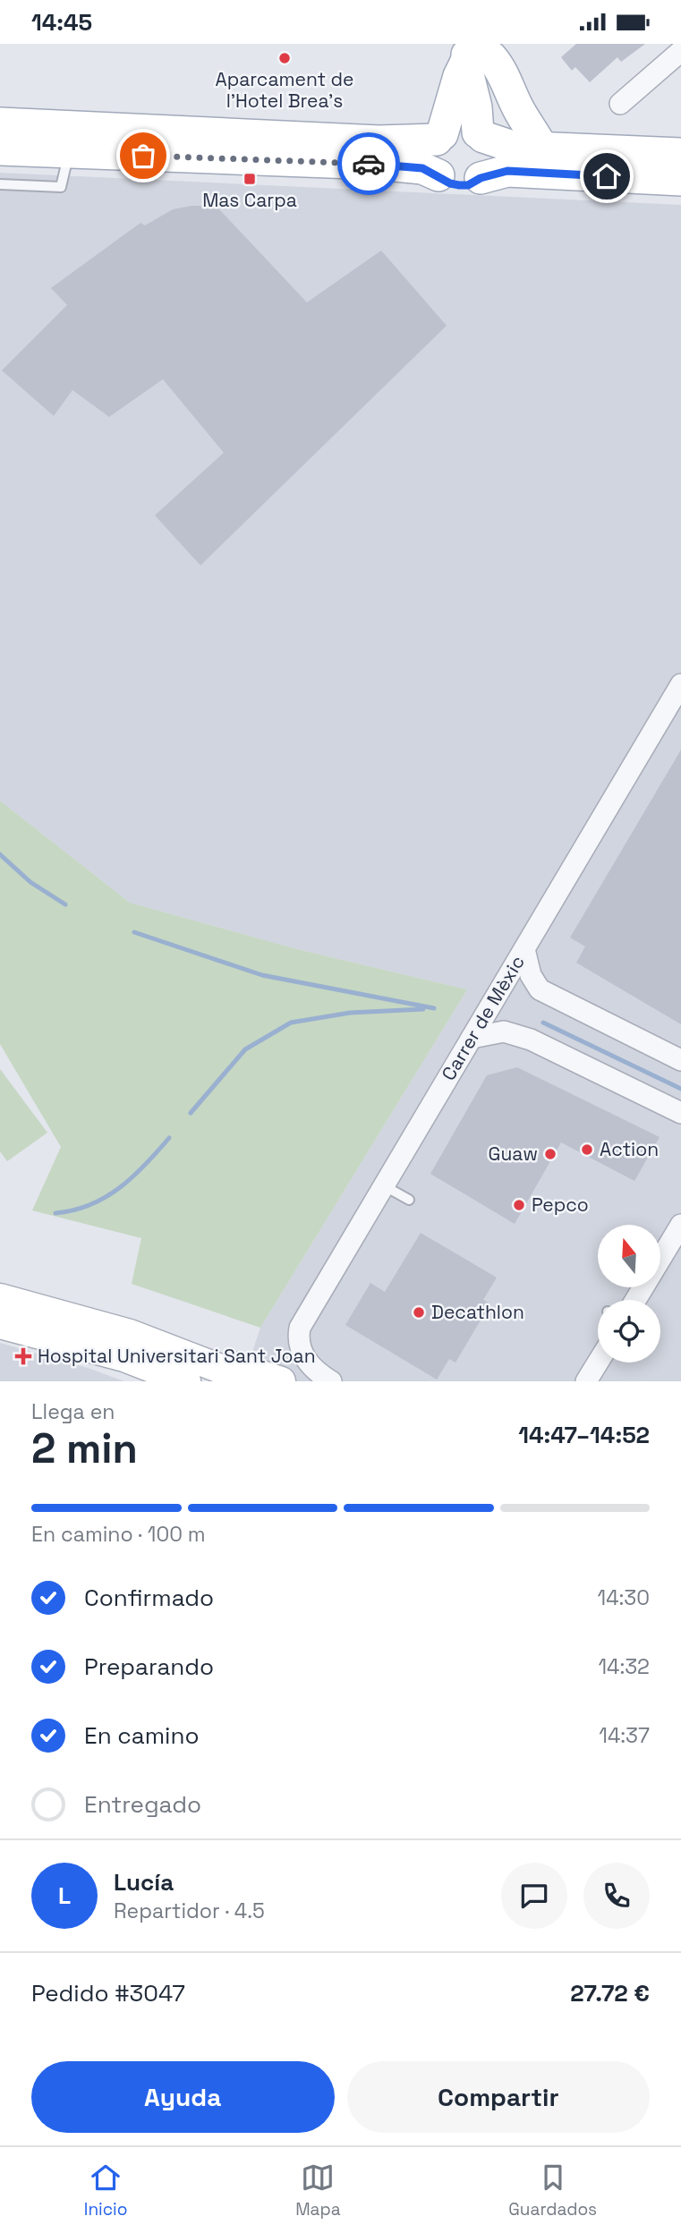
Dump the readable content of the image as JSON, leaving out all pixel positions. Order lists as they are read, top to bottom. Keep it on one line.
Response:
{"streets":{"street":["Carrer de Mèxic"]},"places":{"other":["Aparcament de l'Hotel Brea's","Action","Guaw","Pepco","Decathlon"],"transit":["Mas Carpa"],"health":["Hospital Universitari Sant Joan"]},"north":"top","page":{"status":"14:45","heading":["2 min","Llega en","14:47–14:52"],"panel":["Lucía","Repartidor · 4.5","Pedido #3047","27.72 €"],"bar":"En camino · 100 m","list":[["Confirmado","14:30"],["Preparando","14:32"],["En camino","14:37"],"Entregado"],"round":"L","buttons":["Ayuda","Compartir"],"tabs":["Inicio","Mapa","Guardados"]}}
